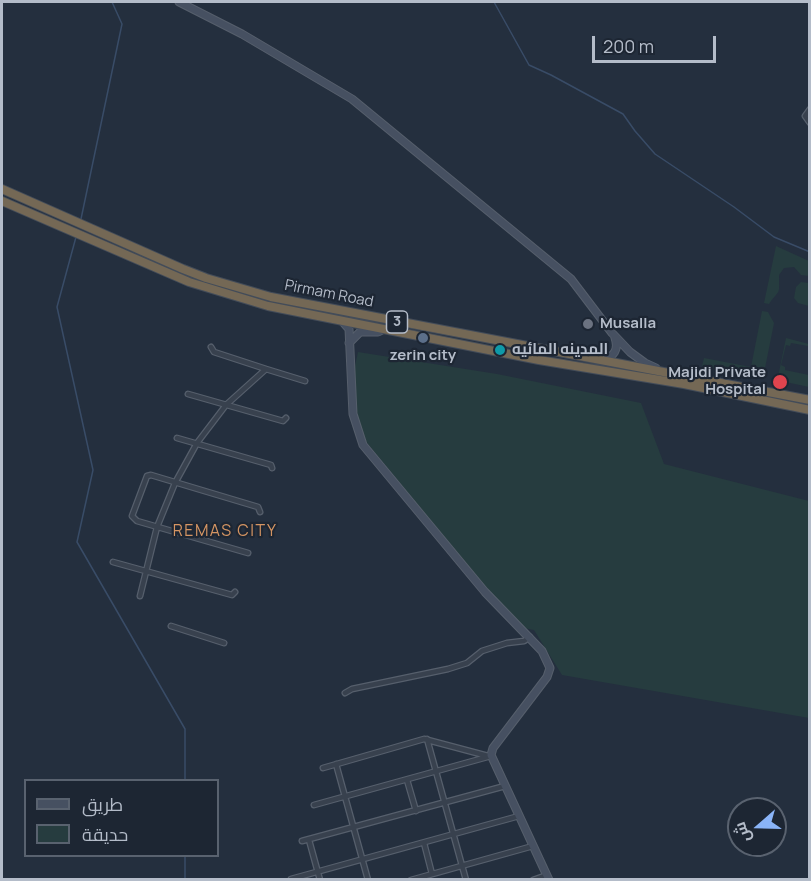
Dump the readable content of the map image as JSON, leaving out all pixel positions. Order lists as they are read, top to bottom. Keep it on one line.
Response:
{"streets":{"highway":["Pirmam Road","3"]},"districts":["REMAS CITY"],"places":["Musalla","zerin city","المدينه المائيه","Majidi Private Hospital"],"legend":["طريق","حديقة"],"scale_bar":"200 m","north":"left"}
